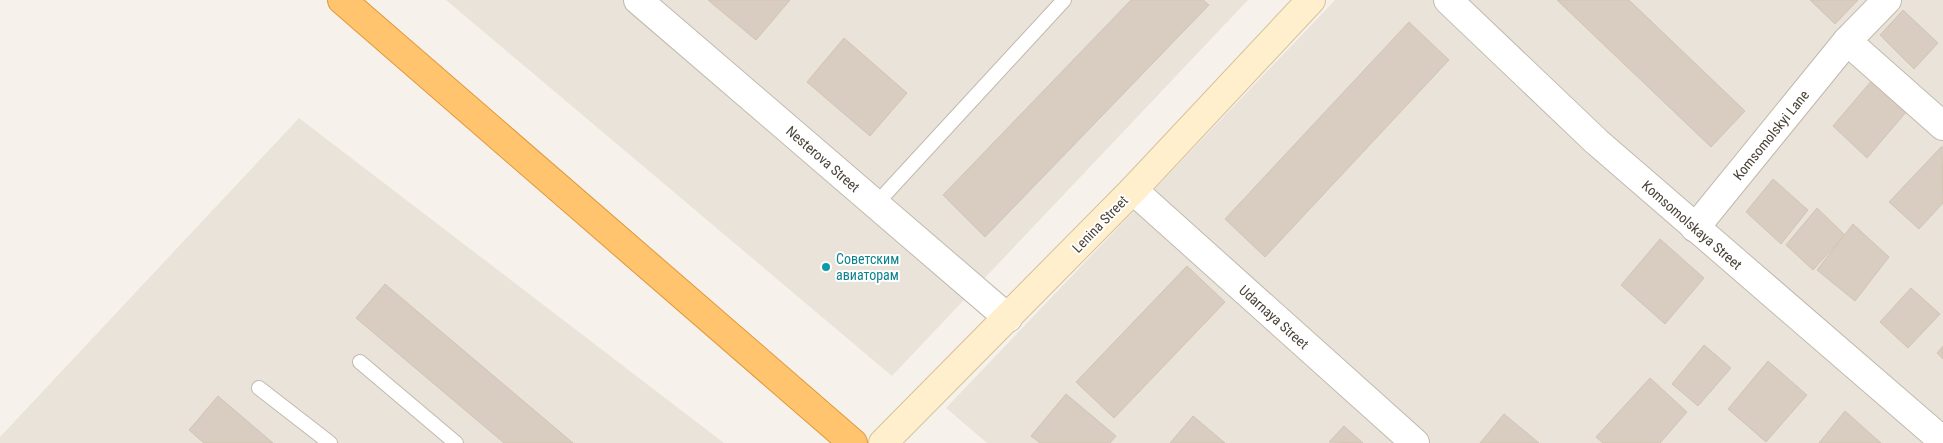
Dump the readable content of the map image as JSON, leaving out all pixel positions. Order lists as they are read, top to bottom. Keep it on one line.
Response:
{"streets":{"main road":["Lenina Street"],"street":["Komsomolskyi Lane","Nesterova Street","Komsomolskaya Street","Udarnaya Street"]},"crossings":[["Komsomolskyi Lane","Komsomolskaya Street"],["Nesterova Street","Lenina Street"],["Lenina Street","Udarnaya Street"]],"places":["Советским авиаторам"]}
